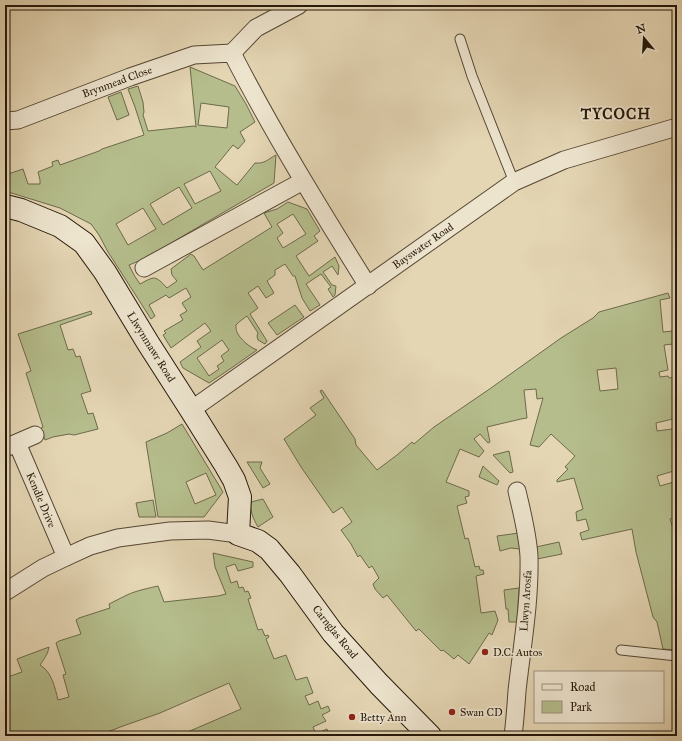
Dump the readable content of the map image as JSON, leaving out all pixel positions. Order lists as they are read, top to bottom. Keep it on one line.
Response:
{"streets":{"street":["Brynmead Close","Bayswater Road","Llwynmawr Road","Kendle Drive","Llwyn Arosfa","Carnglas Road"]},"crossings":[["Bayswater Road","Llwynmawr Road"],["Llwynmawr Road","Carnglas Road"]],"districts":["TYCOCH"],"places":["D.C. Autos","Swan CD","Betty Ann"],"legend":["Road","Park"],"north":"top"}
